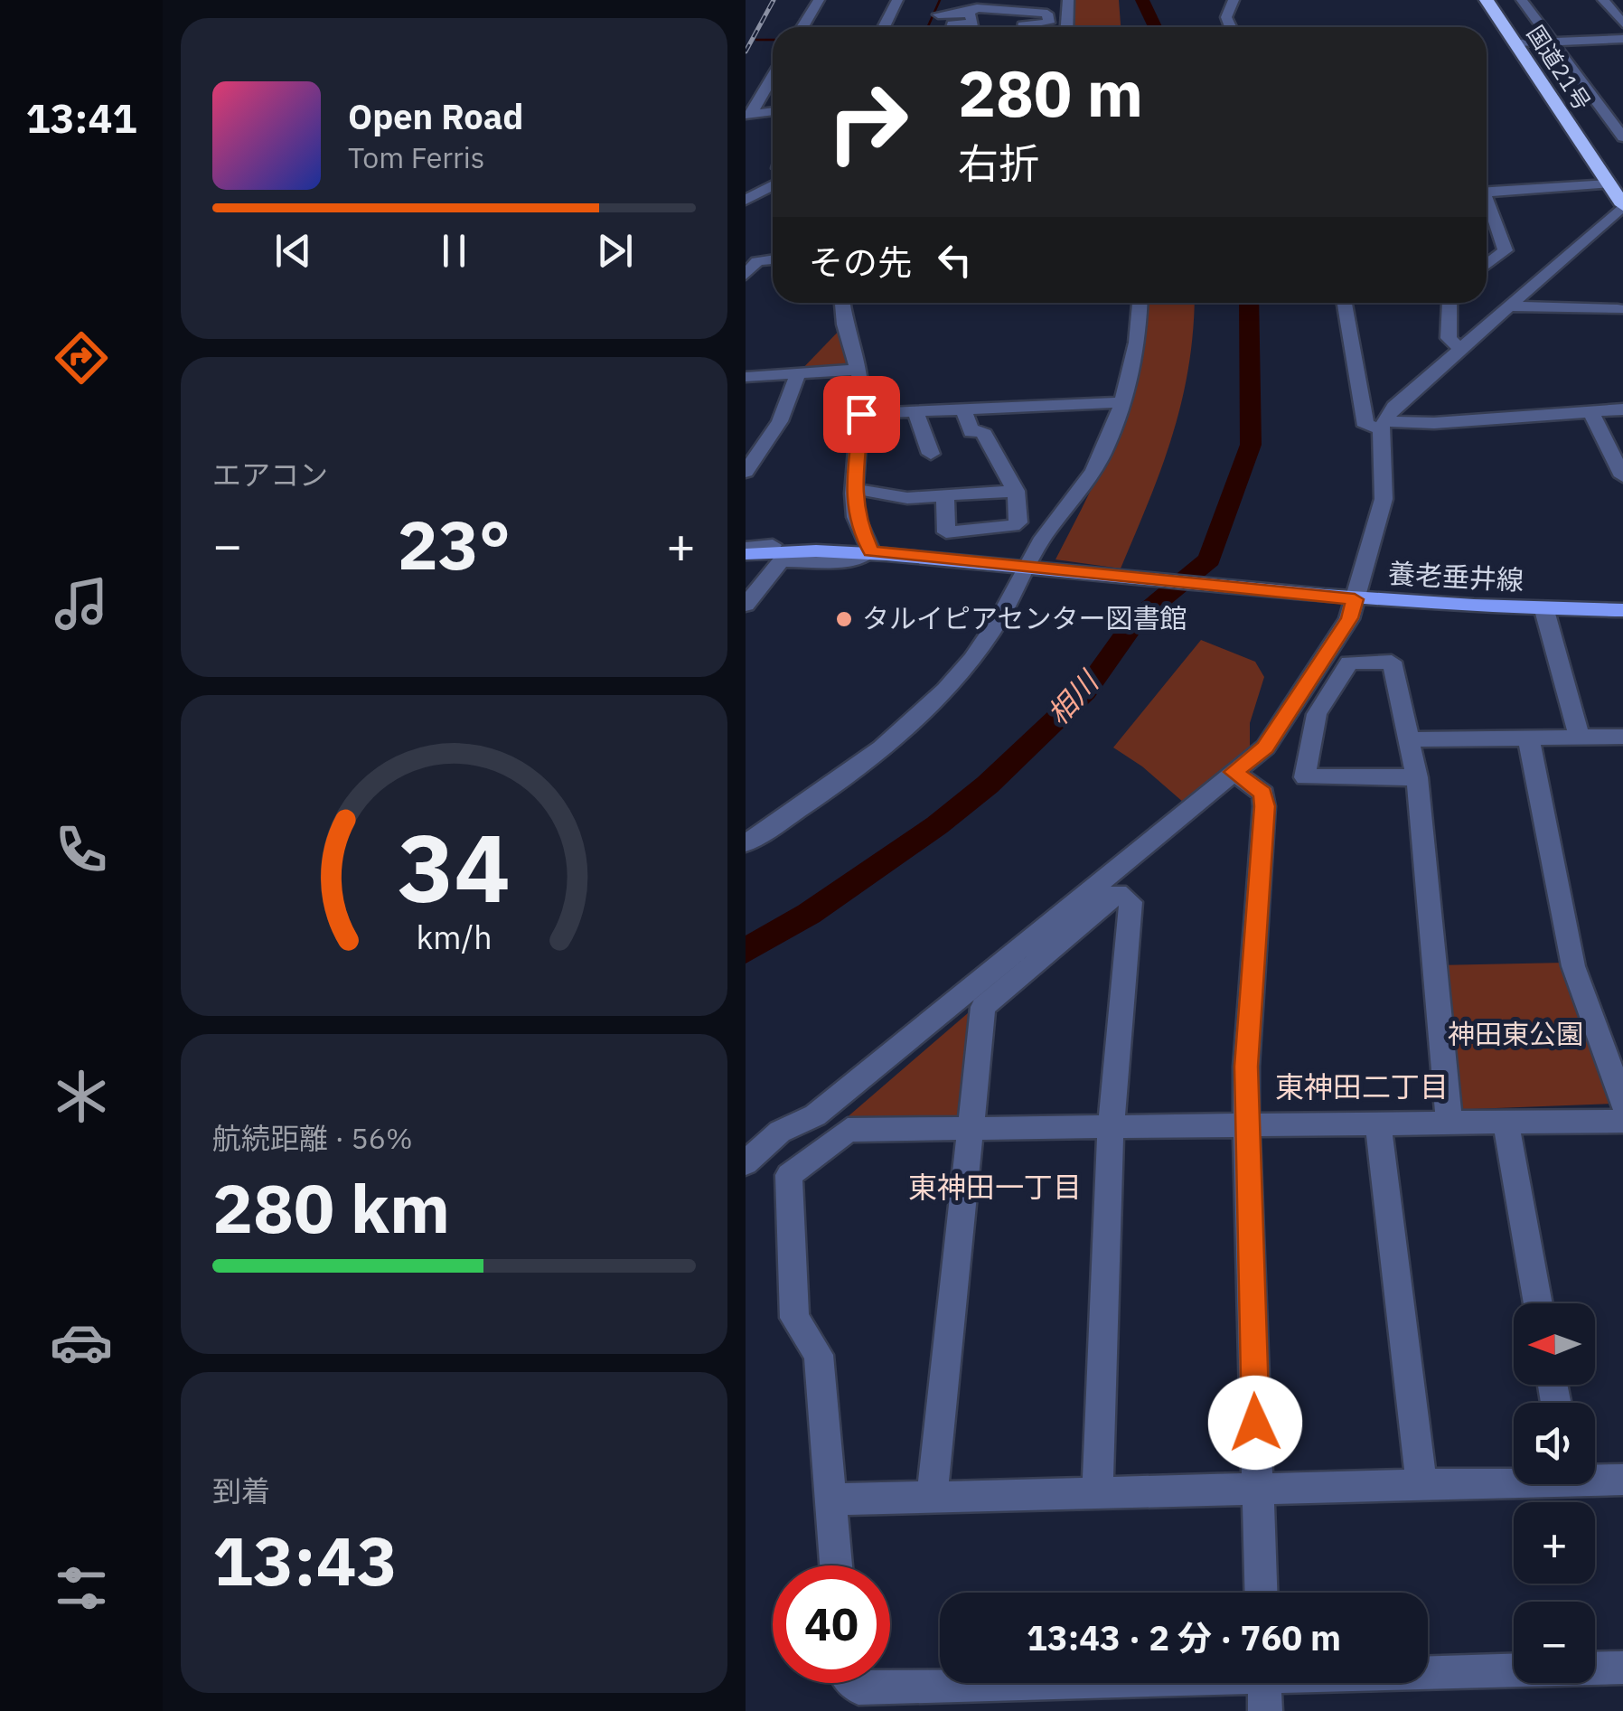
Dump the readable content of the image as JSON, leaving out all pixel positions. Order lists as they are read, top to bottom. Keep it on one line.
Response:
{"streets":{"highway":["国道21号"],"main road":["養老垂井線"]},"districts":["東神田二丁目","東神田一丁目"],"water":["相川"],"parks":["神田東公園"],"places":["タルイピアセンター図書館"],"north":"left","page":{"tabs":"13:41","turn":["280 m","右折"],"song":["Open Road","Tom Ferris"],"then":"その先","tile":["エアコン",["航続距離 · 56%","280 km"],["到着","13:43"]],"heat":["−","23°","+"],"map_buttons":["+","−"],"limit":"40","trip":"13:43 · 2 分 · 760 m","gauge":["34","km/h"]}}
